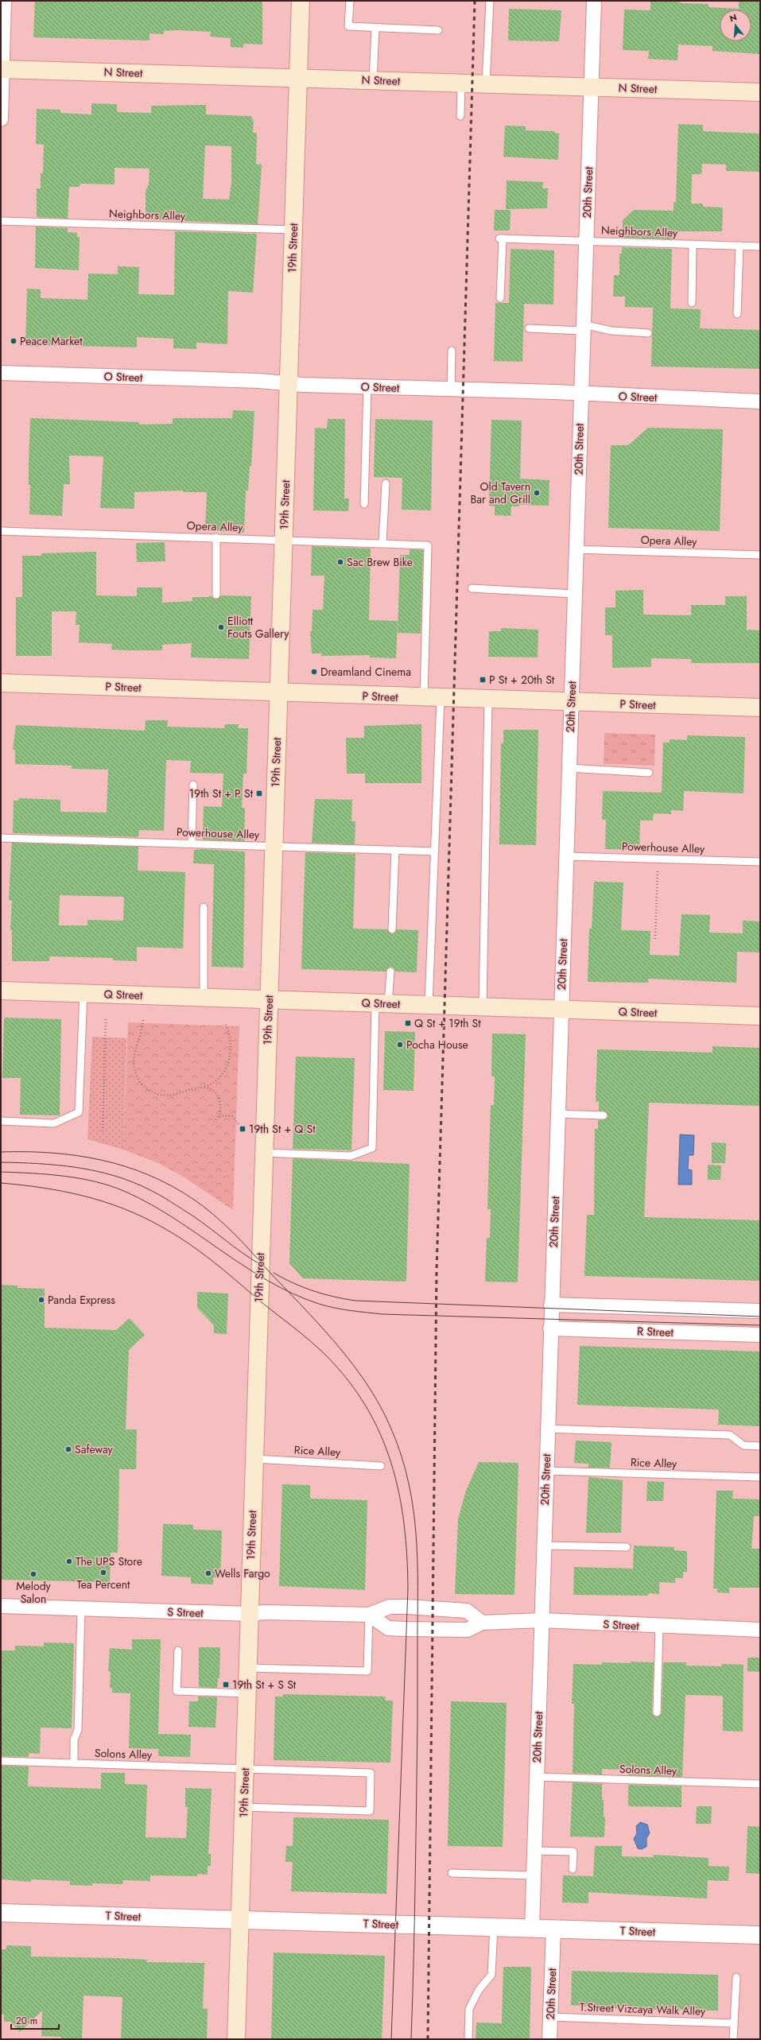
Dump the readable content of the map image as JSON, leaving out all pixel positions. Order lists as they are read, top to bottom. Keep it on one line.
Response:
{"streets":{"main road":["N Street","19th Street","P Street","Q Street"],"street":["20th Street","O Street","R Street","S Street","T Street"],"lane":["Neighbors Alley","Opera Alley","Powerhouse Alley","Rice Alley","Solons Alley","T.Street Vizcaya Walk Alley"]},"crossings":[["N Street","20th Street"],["N Street","19th Street"],["20th Street","Neighbors Alley"],["20th Street","O Street"],["20th Street","Opera Alley"],["20th Street","P Street"],["20th Street","Powerhouse Alley"],["20th Street","Q Street"],["20th Street","R Street"],["20th Street","Rice Alley"],["20th Street","S Street"],["20th Street","Solons Alley"],["20th Street","T Street"],["20th Street","T.Street Vizcaya Walk Alley"],["Neighbors Alley","19th Street"],["19th Street","O Street"],["19th Street","Opera Alley"],["19th Street","P Street"],["19th Street","Powerhouse Alley"],["19th Street","Q Street"],["19th Street","Rice Alley"],["19th Street","S Street"],["19th Street","Solons Alley"],["19th Street","T Street"],["Opera Alley","P Street"]],"places":{"other":["Peace Market","Old Tavern Bar and Grill","Sac Brew Bike","Elliott Fouts Gallery","Dreamland Cinema","Pocha House","Panda Express","Safeway","The UPS Store","Tea Percent","Wells Fargo","Melody Salon"],"transit":["P St + 20th St","19th St + P St","Q St + 19th St","19th St + Q St","19th St + S St"]},"scale_bar":"20 m","north":"top"}
